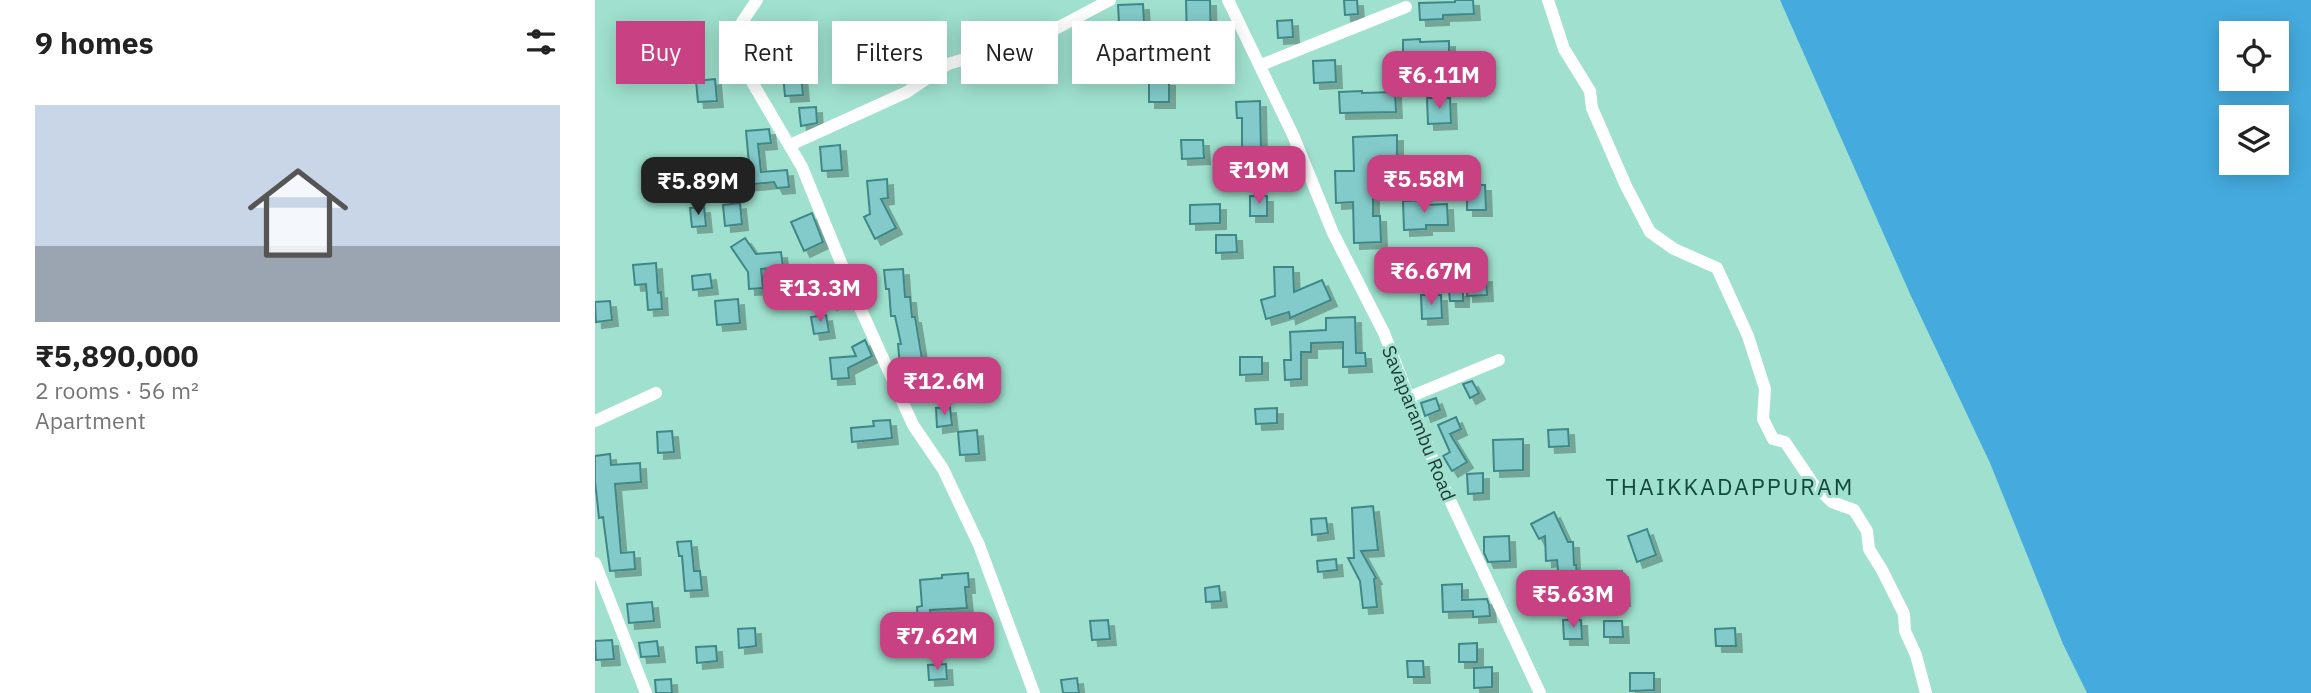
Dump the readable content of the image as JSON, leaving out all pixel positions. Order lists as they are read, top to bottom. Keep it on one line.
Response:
{"streets":{"street":["Savaparambu Road"]},"districts":["THAIKKADAPPURAM"],"page":{"heading":"9 homes","chip":["Buy","Rent","Filters","New","Apartment"],"price":["₹6.11M","₹19M","₹5.58M","₹5.89M","₹6.67M","₹13.3M","₹12.6M","₹5.63M","₹7.62M"],"list":[{"name":"₹5,890,000","note":"2 rooms · 56 m² · Apartment"}]}}
